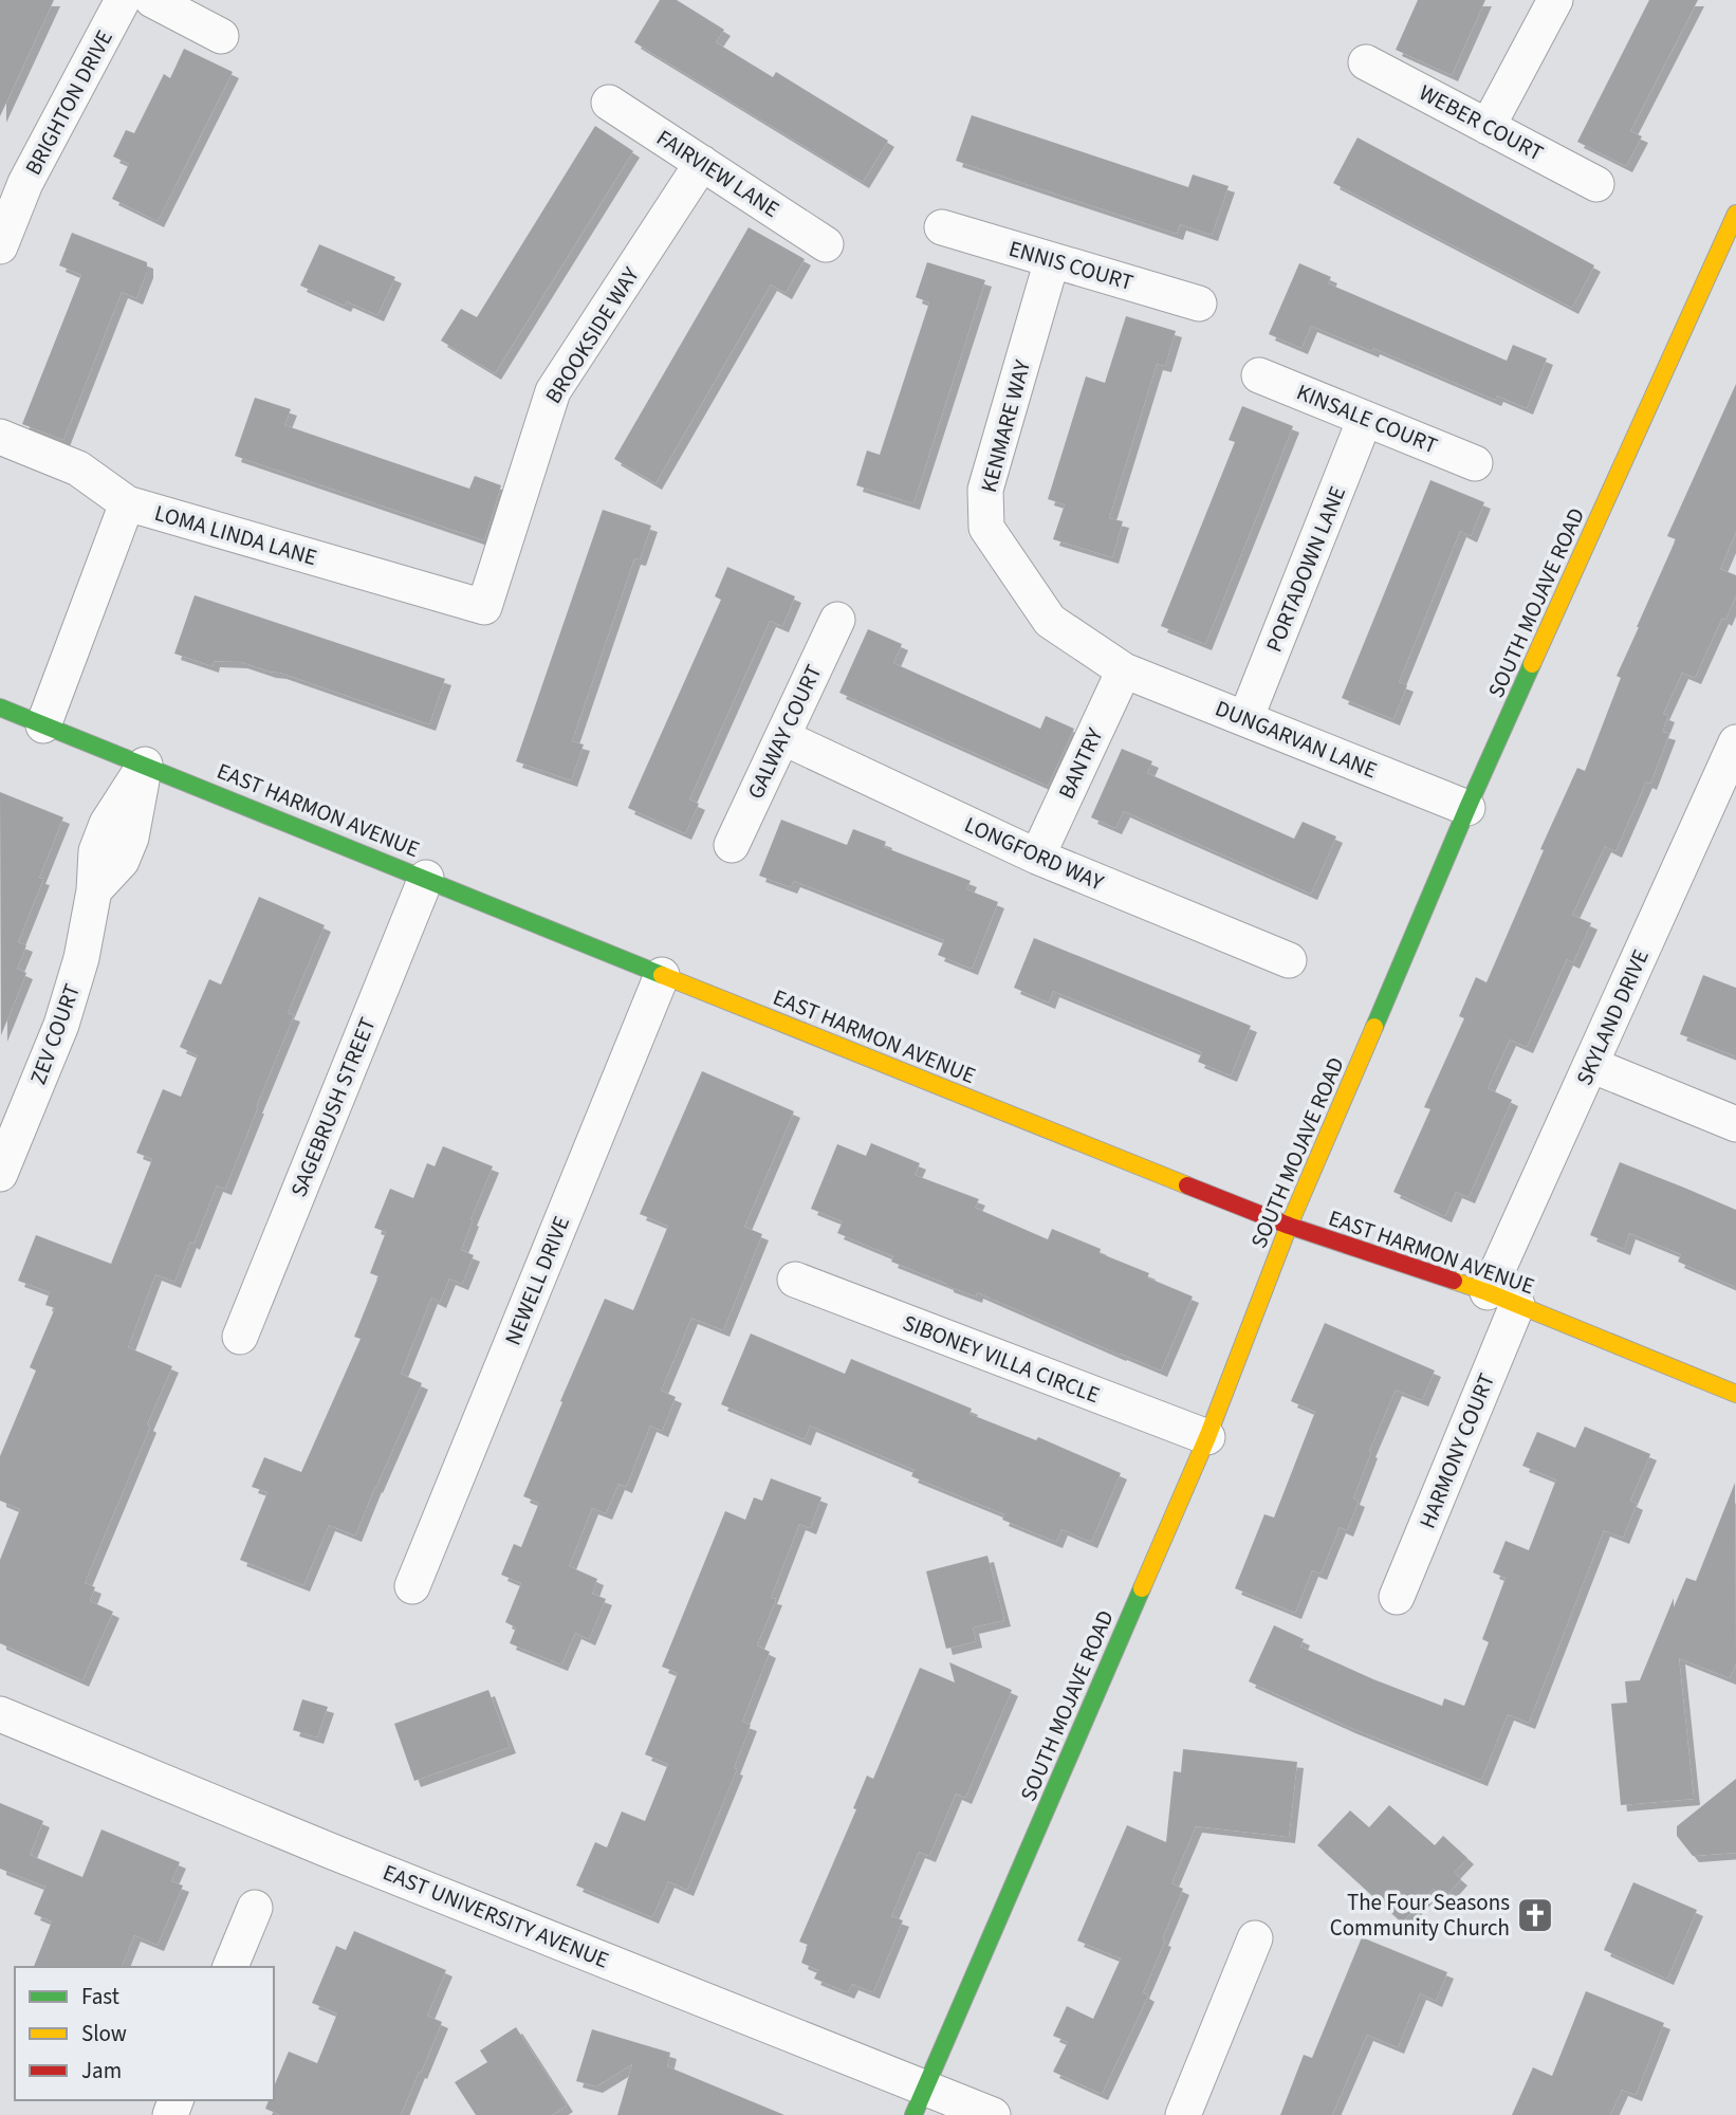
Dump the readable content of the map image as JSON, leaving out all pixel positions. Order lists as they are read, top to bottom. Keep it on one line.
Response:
{"streets":{"street":["BRIGHTON DRIVE","WEBER COURT","FAIRVIEW LANE","ENNIS COURT","BROOKSIDE WAY","KINSALE COURT","KENMARE WAY","LOMA LINDA LANE","PORTADOWN LANE","SOUTH MOJAVE ROAD","GALWAY COURT","DUNGARVAN LANE","BANTRY","EAST HARMON AVENUE","LONGFORD WAY","SKYLAND DRIVE","ZEV COURT","SAGEBRUSH STREET","NEWELL DRIVE","SIBONEY VILLA CIRCLE","HARMONY COURT","EAST UNIVERSITY AVENUE"]},"crossings":[["FAIRVIEW LANE","BROOKSIDE WAY"],["ENNIS COURT","KENMARE WAY"],["BROOKSIDE WAY","LOMA LINDA LANE"],["KINSALE COURT","PORTADOWN LANE"],["KENMARE WAY","DUNGARVAN LANE"],["KENMARE WAY","BANTRY"],["PORTADOWN LANE","DUNGARVAN LANE"],["SOUTH MOJAVE ROAD","DUNGARVAN LANE"],["SOUTH MOJAVE ROAD","EAST HARMON AVENUE"],["SOUTH MOJAVE ROAD","SIBONEY VILLA CIRCLE"],["SOUTH MOJAVE ROAD","EAST UNIVERSITY AVENUE"],["GALWAY COURT","LONGFORD WAY"],["DUNGARVAN LANE","BANTRY"],["BANTRY","LONGFORD WAY"],["EAST HARMON AVENUE","SKYLAND DRIVE"],["EAST HARMON AVENUE","ZEV COURT"],["EAST HARMON AVENUE","SAGEBRUSH STREET"],["EAST HARMON AVENUE","NEWELL DRIVE"],["EAST HARMON AVENUE","HARMONY COURT"],["SKYLAND DRIVE","HARMONY COURT"]],"places":{"church":["The Four Seasons Community Church"]},"legend":["Fast","Slow","Jam"]}
